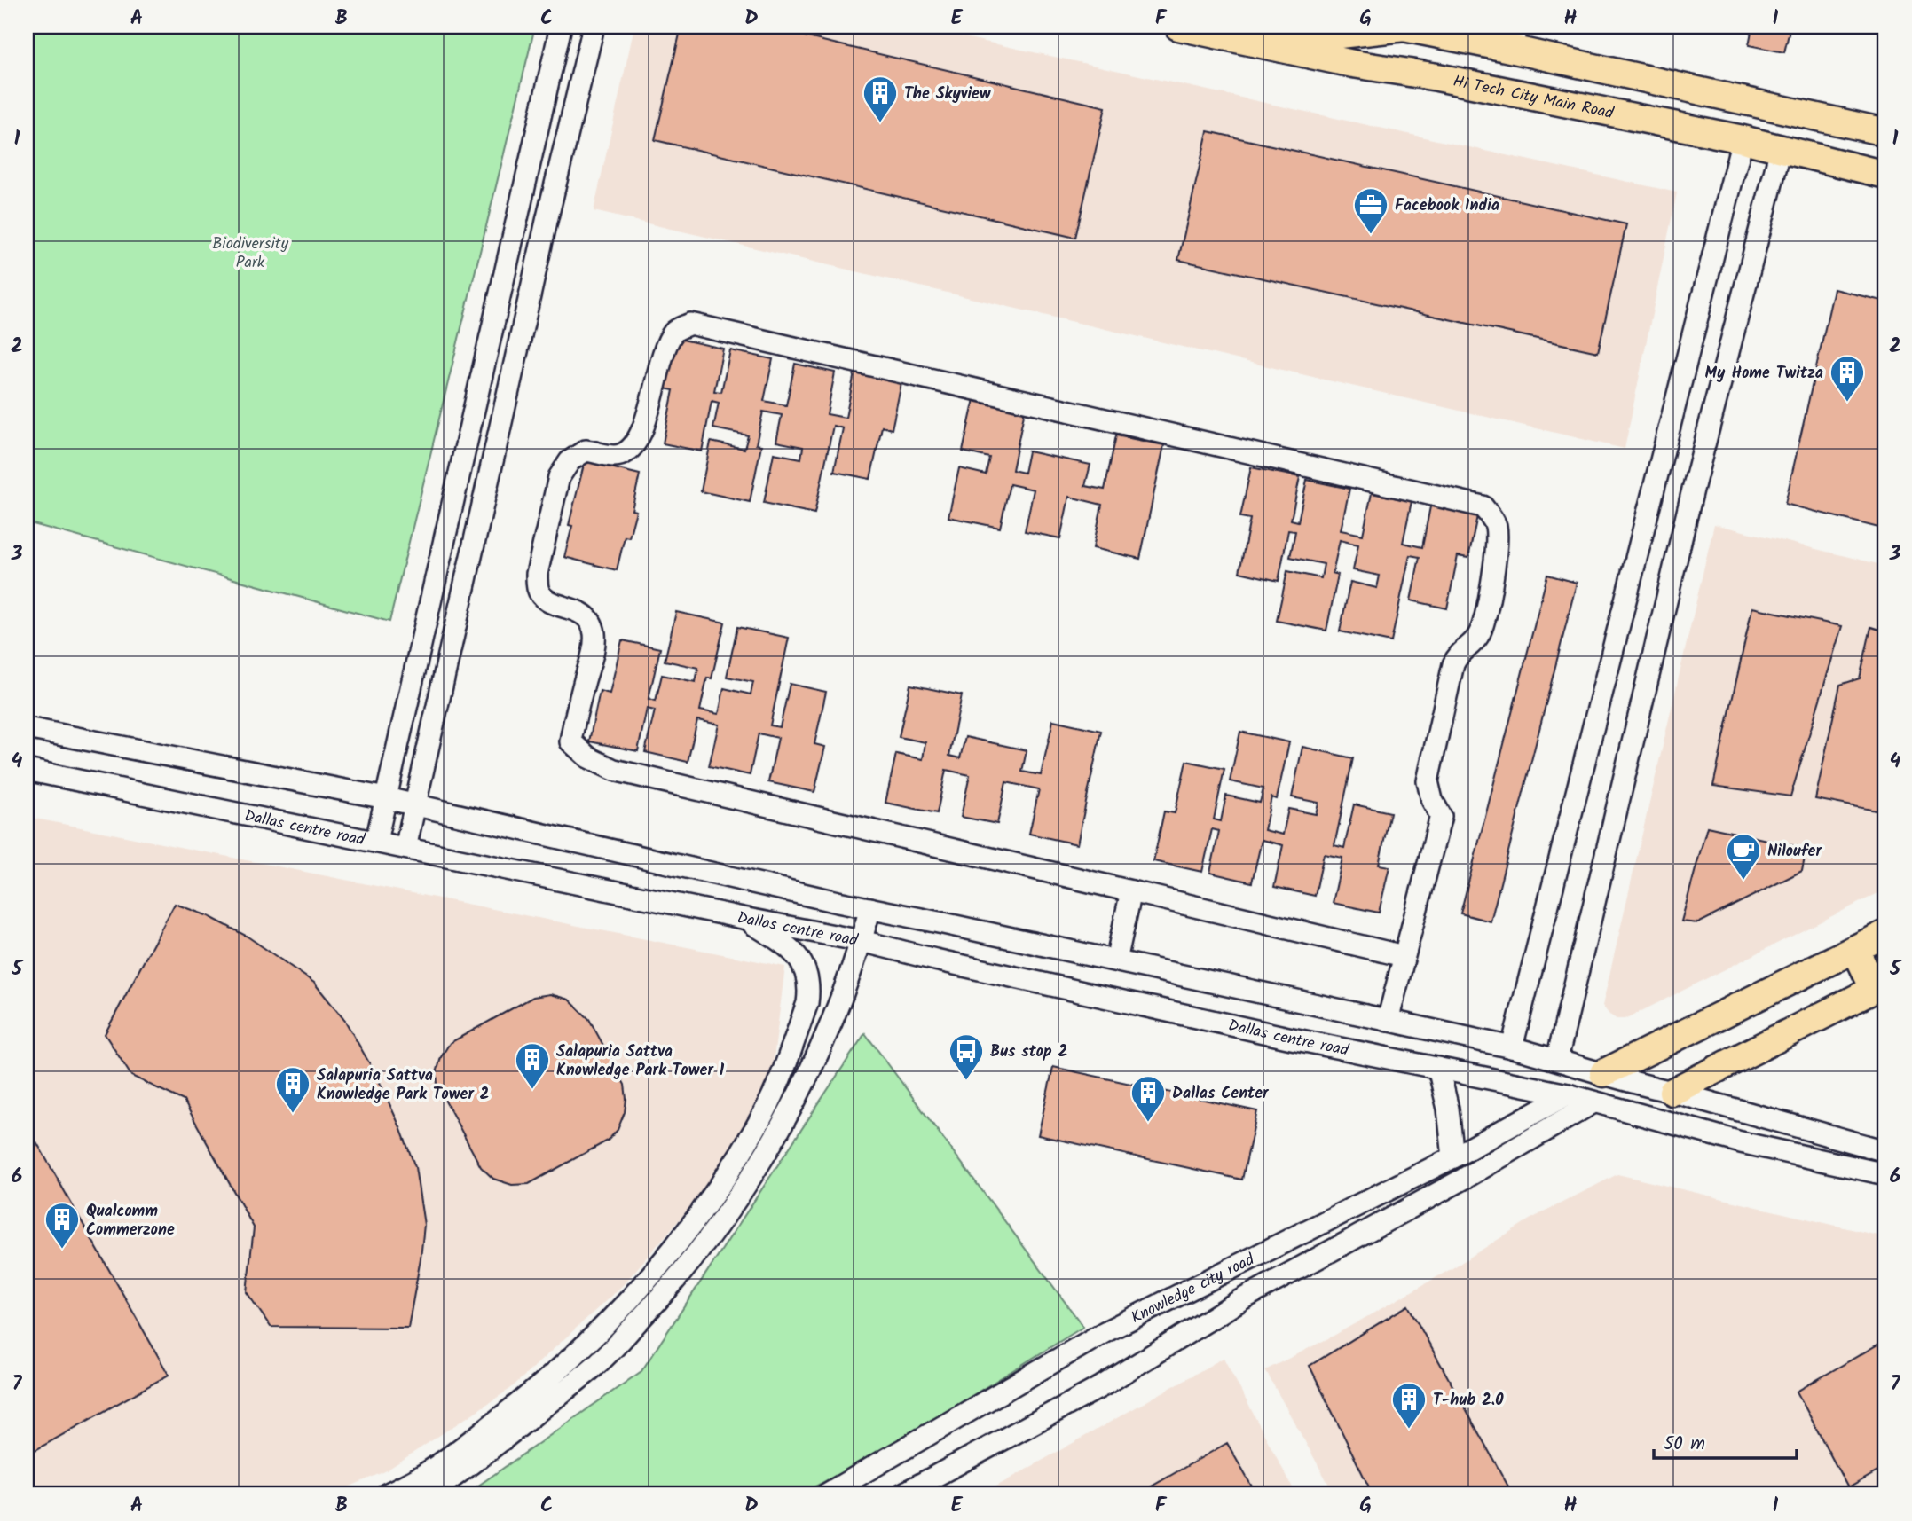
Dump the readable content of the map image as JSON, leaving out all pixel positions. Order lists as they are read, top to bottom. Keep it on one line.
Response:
{"streets":{"main road":["Hi Tech City Main Road"],"street":["Dallas centre road","Knowledge city road"]},"crossings":[["Dallas centre road","Knowledge city road"]],"parks":["Biodiversity Park"],"places":{"building":["The Skyview","My Home Twitza","Salapuria Sattva Knowledge Park Tower 1","Salapuria Sattva Knowledge Park Tower 2","Dallas Center","Qualcomm Commerzone","T-hub 2.0"],"office":["Facebook India"],"cafe":["Niloufer"],"bus stop":["Bus stop 2"]},"scale_bar":"50 m","grid":{"columns":["A","B","C","D","E","F","G","H","I"],"rows":["1","2","3","4","5","6","7"]}}
